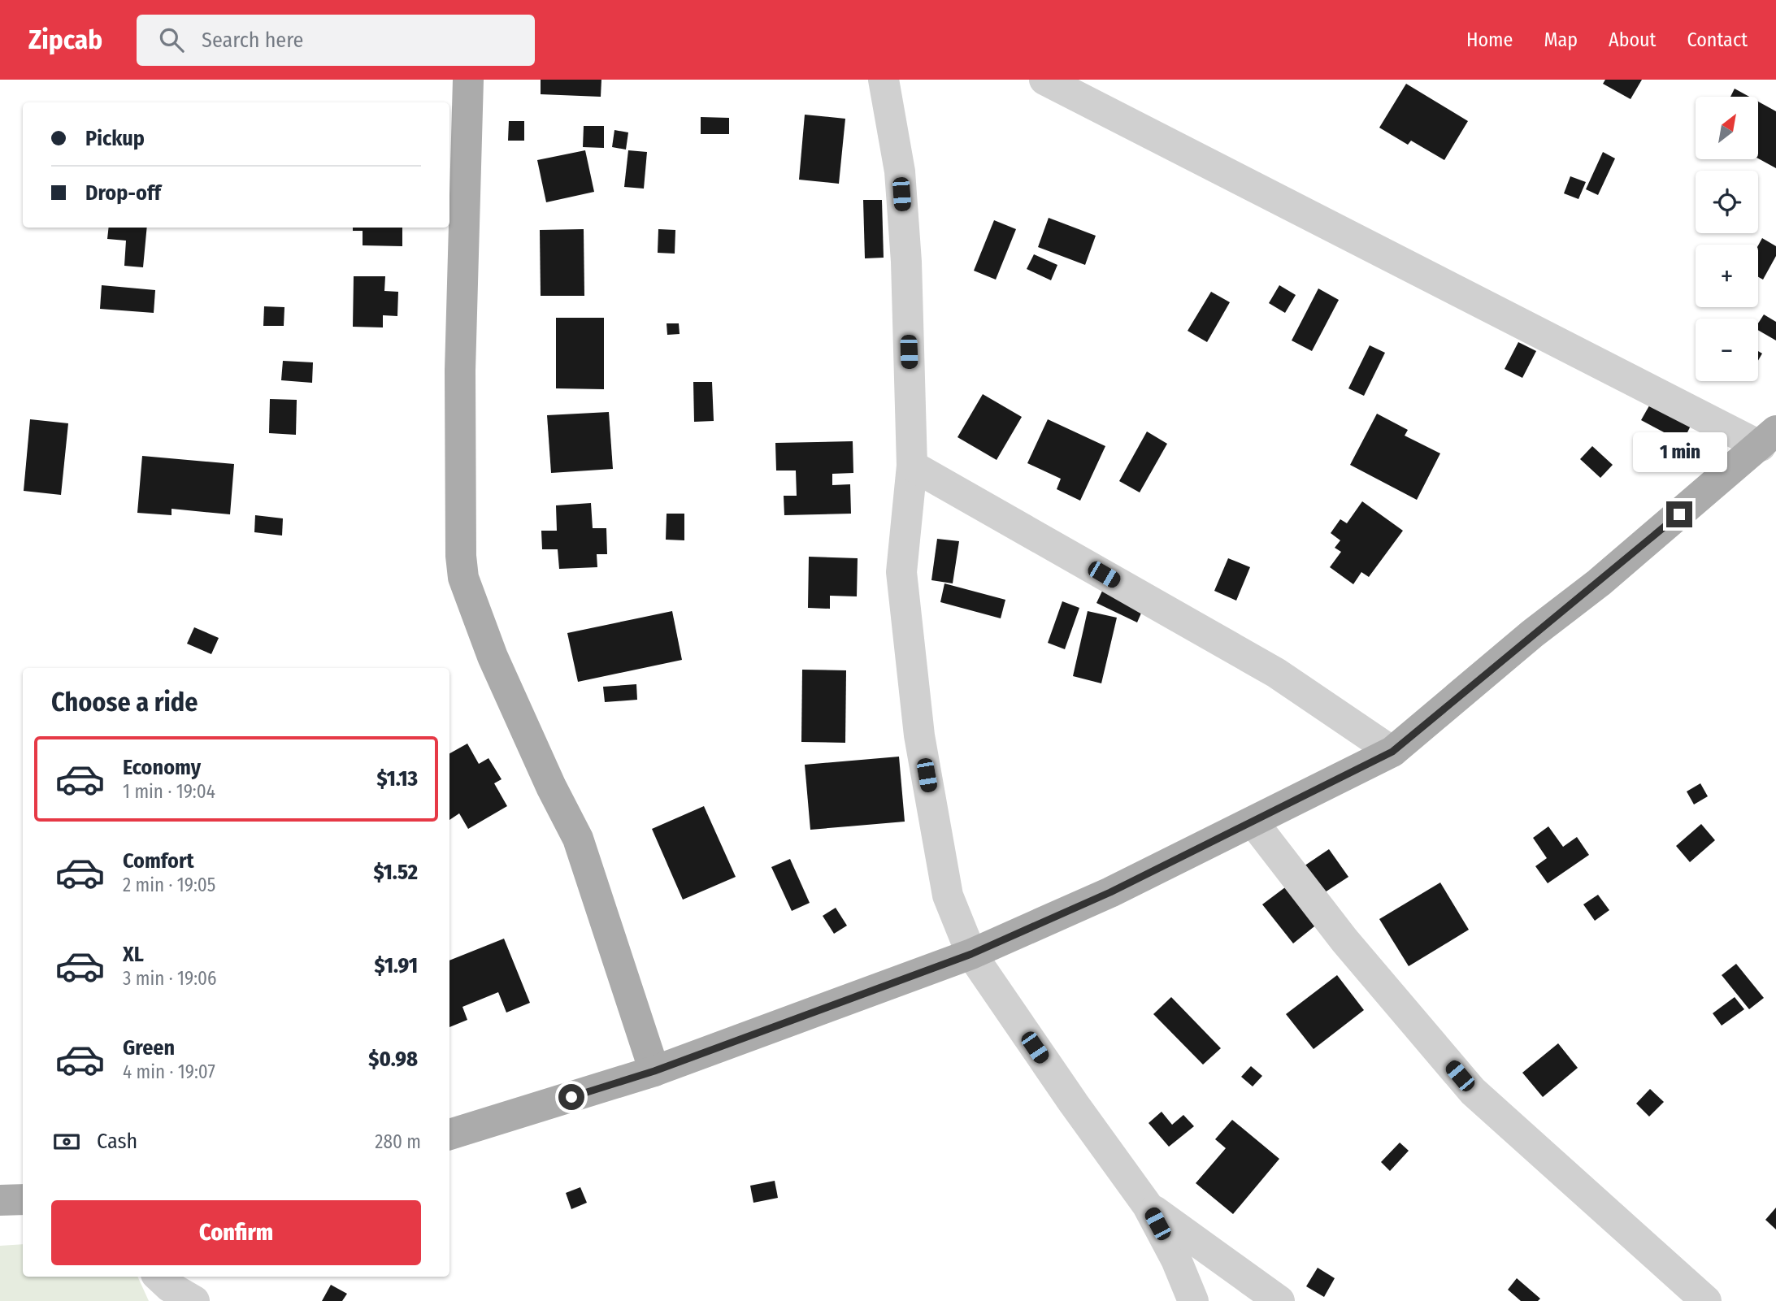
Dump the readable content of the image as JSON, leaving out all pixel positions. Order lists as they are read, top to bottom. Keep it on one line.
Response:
{"north":"top right","page":{"header":"Zipcab","search":"Search here","nav":["Home","Map","About","Contact"],"map_buttons":["+","−"],"banner":["Pickup","Drop-off"],"bubble":"1 min","heading":"Choose a ride","list":[{"name":"Economy","note":"1 min · 19:04","value":"$1.13"},{"name":"Comfort","note":"2 min · 19:05","value":"$1.52"},{"name":"XL","note":"3 min · 19:06","value":"$1.91"},{"name":"Green","note":"4 min · 19:07","value":"$0.98"}],"pay":["Cash","280 m"],"buttons":"Confirm"}}
